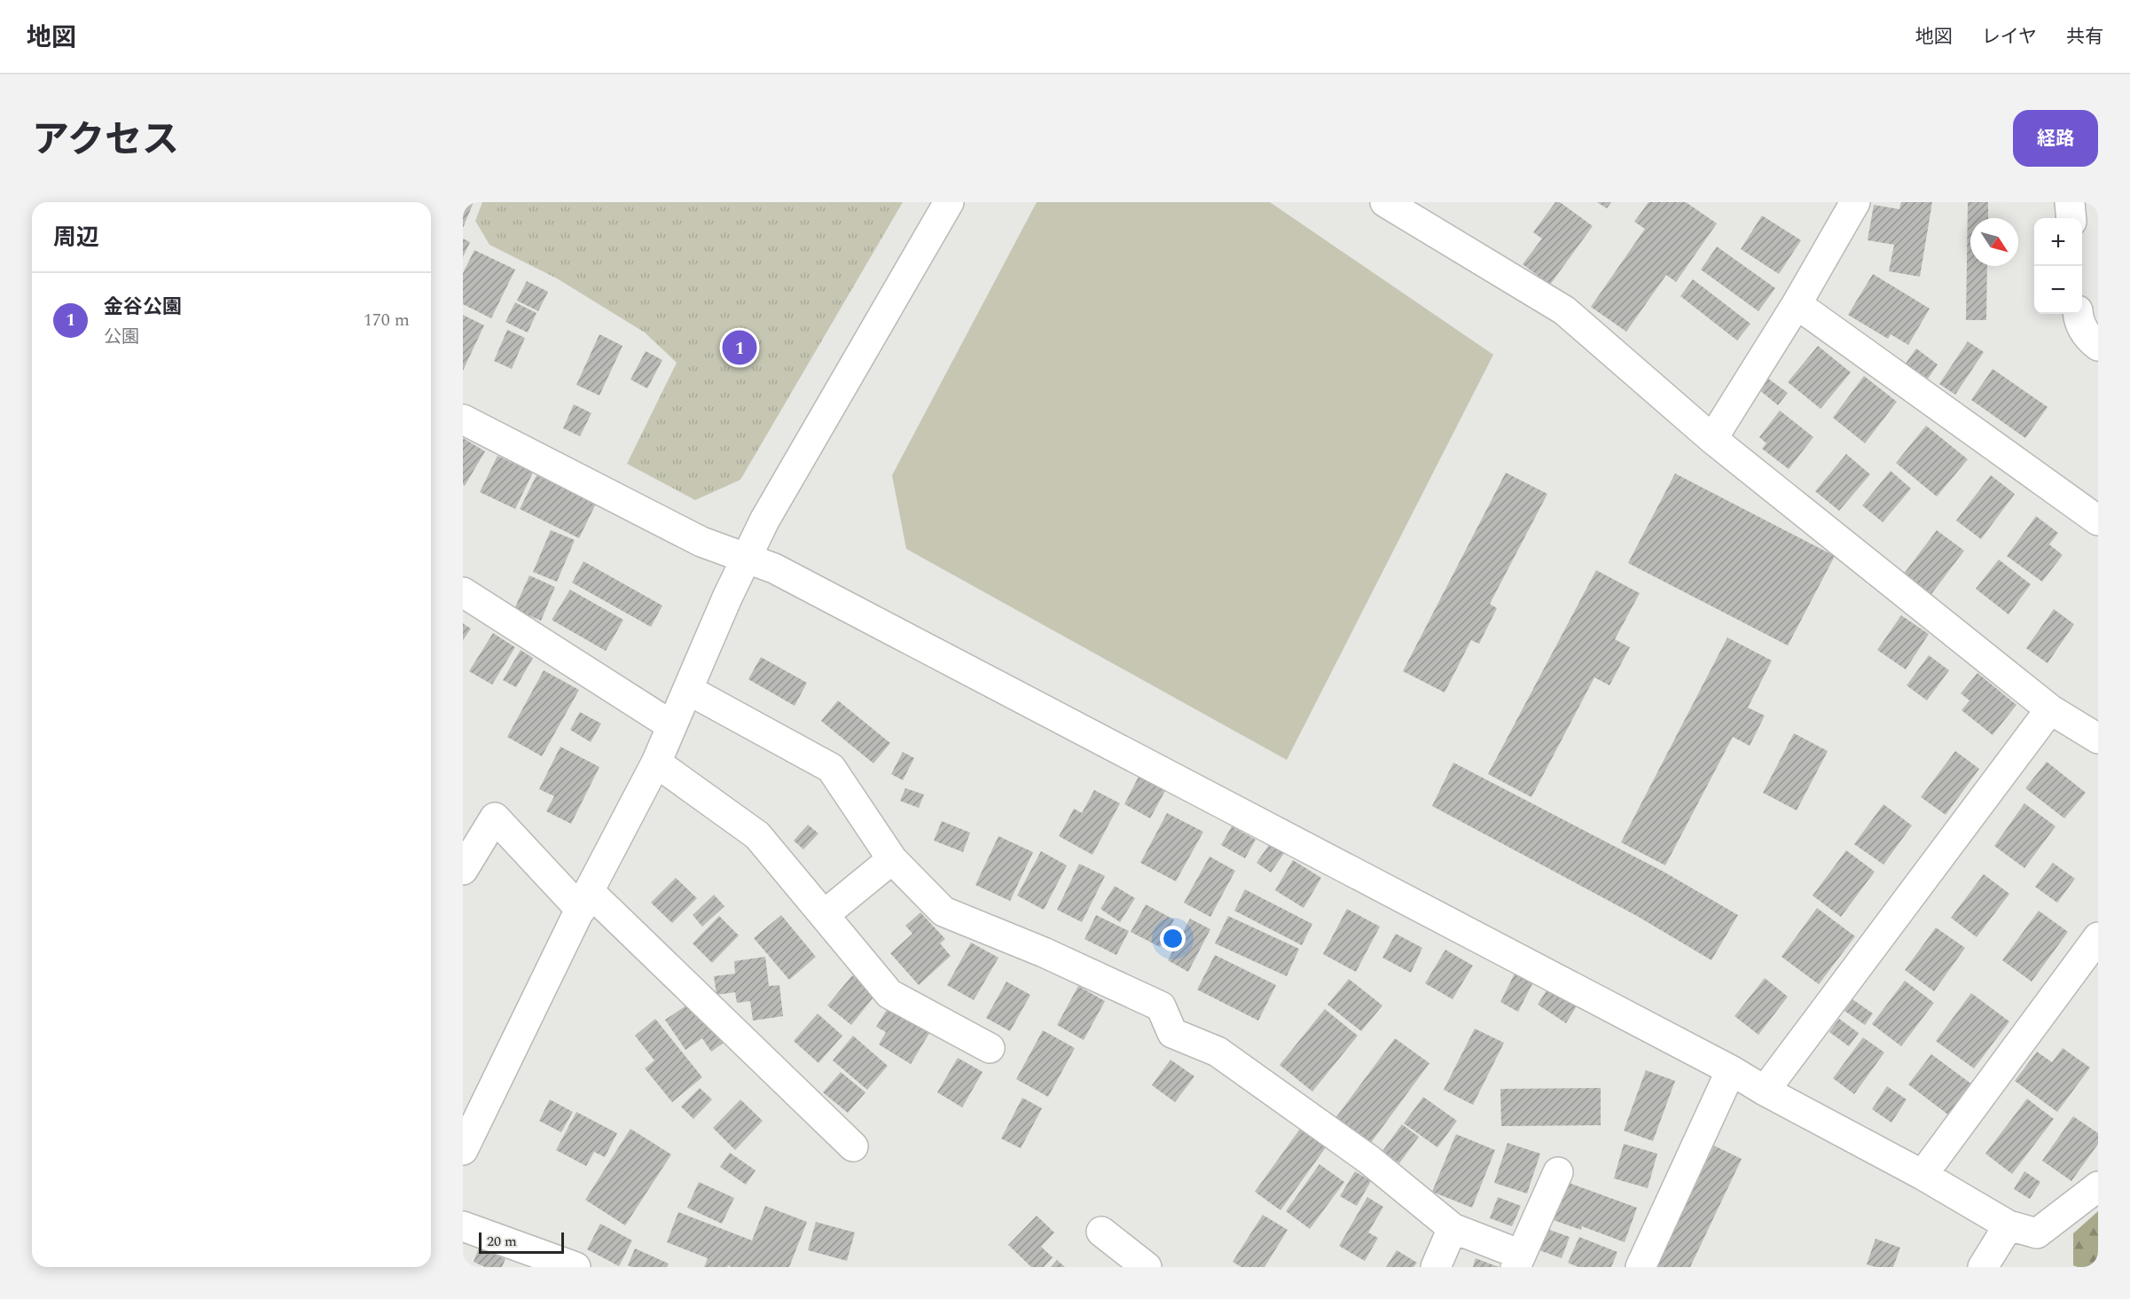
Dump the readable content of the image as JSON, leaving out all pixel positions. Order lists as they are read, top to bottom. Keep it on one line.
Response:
{"scale_bar":"20 m","north":"bottom right","page":{"header":"地図","nav":["地図","レイヤ","共有"],"title":"アクセス","buttons":"経路","heading":"周辺","map_buttons":["+","−"],"list":[{"mark":"1","name":"金谷公園","note":"公園","value":"170 m"}],"pins":"1","scale":"20 m"}}
